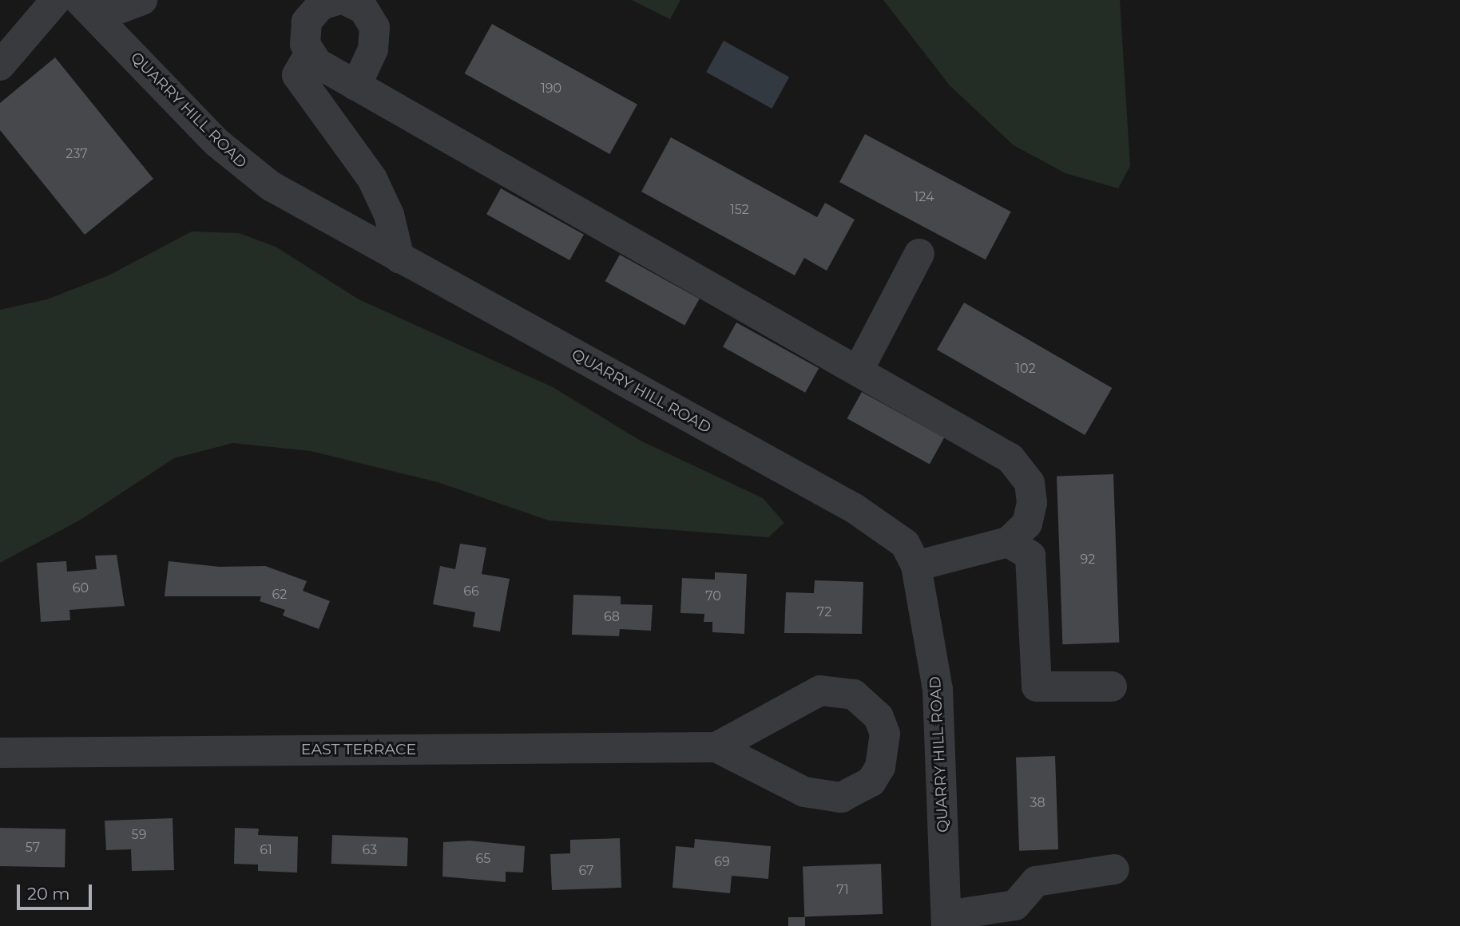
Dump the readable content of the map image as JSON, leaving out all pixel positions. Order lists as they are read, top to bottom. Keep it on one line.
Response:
{"streets":{"street":["QUARRY HILL ROAD","EAST TERRACE"]},"house_numbers":["190","237","124","152","102","92","60","66","62","70","72","68","38","59","57","61","63","65","69","67","71"],"scale_bar":"20 m"}
